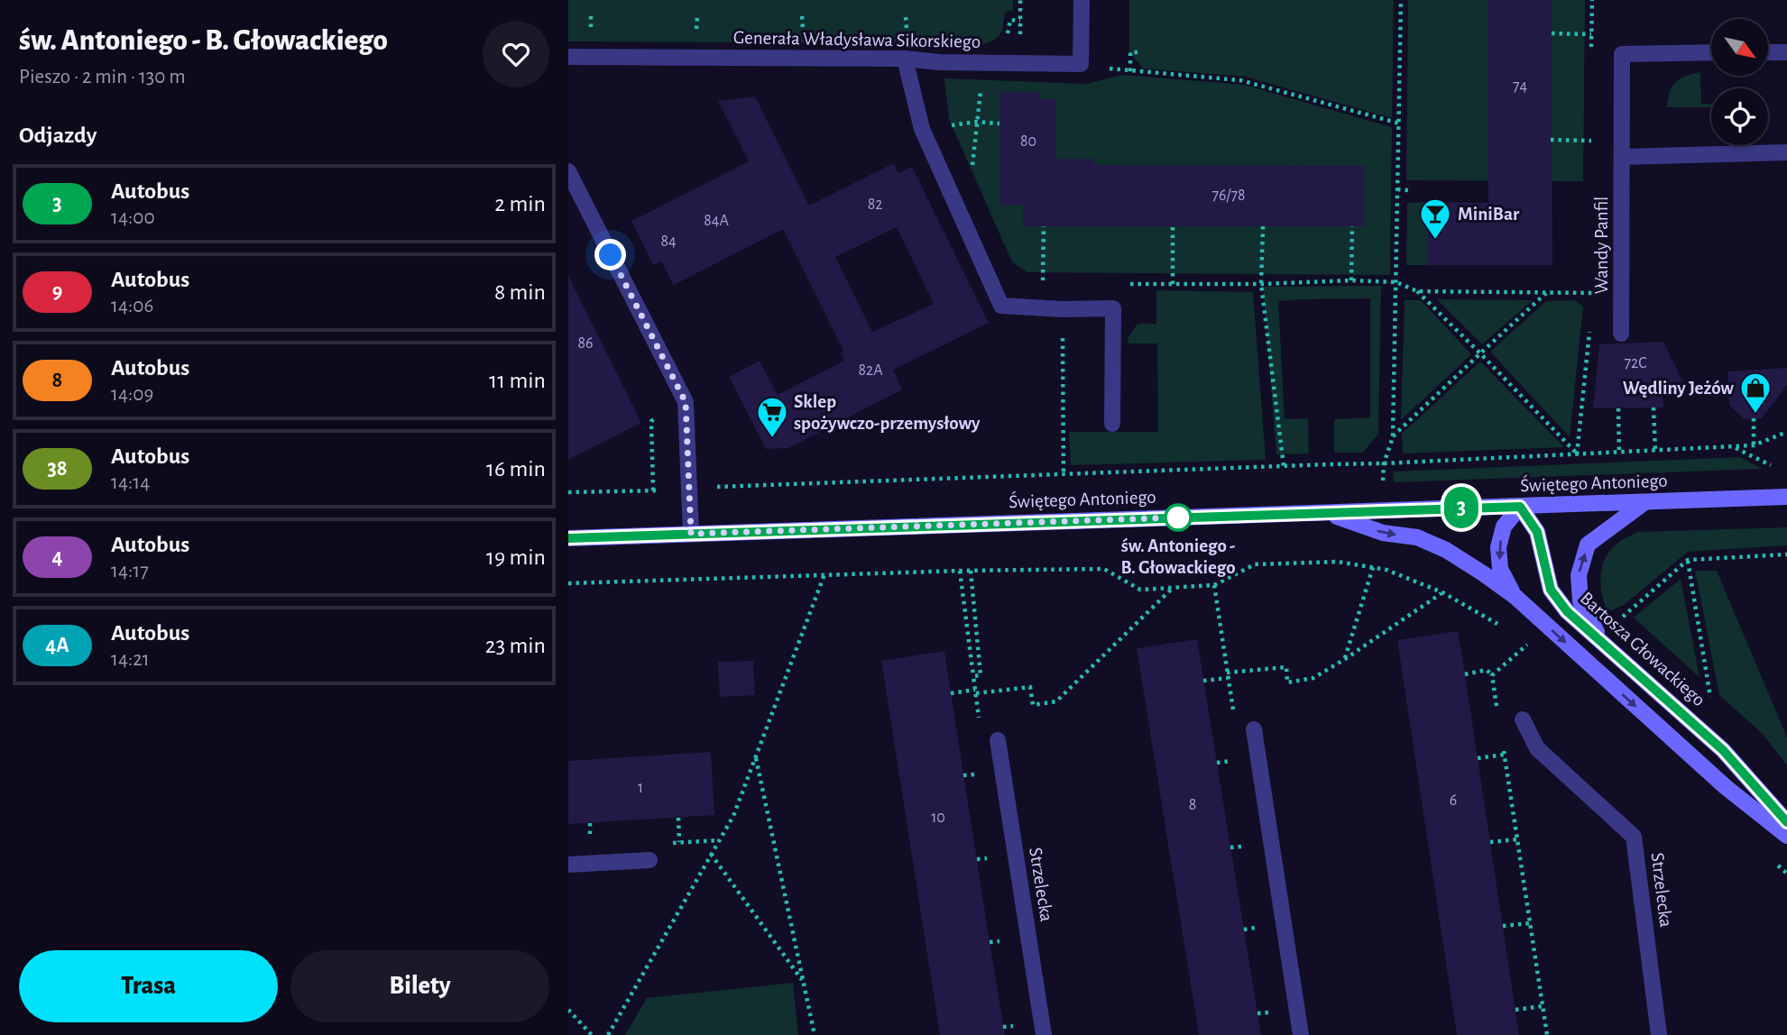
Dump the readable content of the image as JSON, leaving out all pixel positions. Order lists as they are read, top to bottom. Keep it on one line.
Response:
{"streets":{"street":["Generała Władysława Sikorskiego","Wandy Panfil","Świętego Antoniego","Bartosza Głowackiego","Strzelecka"]},"crossings":[["Świętego Antoniego","Bartosza Głowackiego"]],"places":{"bar":["MiniBar"],"shop":["Wędliny Jeżów"],"supermarket":["Sklep spożywczo-przemysłowy"],"other":["św. Antoniego - B. Głowackiego"]},"lines":["bus line 3"],"house_numbers":["74","80","76/78","82","84A","84","86","72C","82A","1","6","8","10"],"north":"bottom right","page":{"heading":[["św. Antoniego - B. Głowackiego","Pieszo · 2 min · 130 m"],"Odjazdy"],"on_map":"3","list":[{"mark":"3","name":"Autobus","note":"14:00","value":"2 min"},{"mark":"9","name":"Autobus","note":"14:06","value":"8 min"},{"mark":"8","name":"Autobus","note":"14:09","value":"11 min"},{"mark":"38","name":"Autobus","note":"14:14","value":"16 min"},{"mark":"4","name":"Autobus","note":"14:17","value":"19 min"},{"mark":"4A","name":"Autobus","note":"14:21","value":"23 min"}],"buttons":["Trasa","Bilety"]}}
